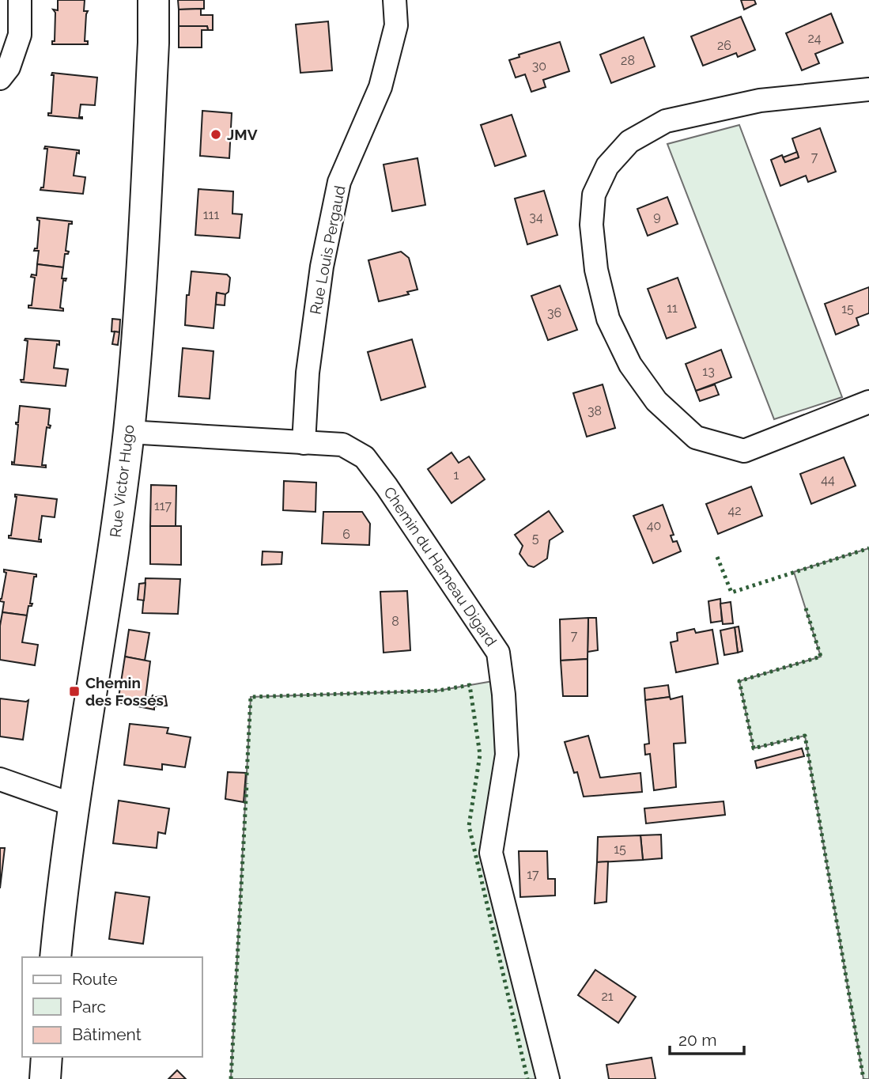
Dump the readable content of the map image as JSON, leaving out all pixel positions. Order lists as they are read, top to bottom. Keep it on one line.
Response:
{"streets":{"main road":["Rue Victor Hugo"],"street":["Rue Louis Pergaud","Chemin du Hameau Digard"]},"crossings":[["Rue Louis Pergaud","Chemin du Hameau Digard"],["Rue Victor Hugo","Chemin du Hameau Digard"]],"places":{"other":["JMV"],"transit":["Chemin des Fossés"]},"house_numbers":["24","26","28","30","7","111","9","34","11","15","36","13","38","1","44","117","42","40","6","5","8","7","15","17","21"],"legend":["Route","Parc","Bâtiment"],"scale_bar":"20 m"}
